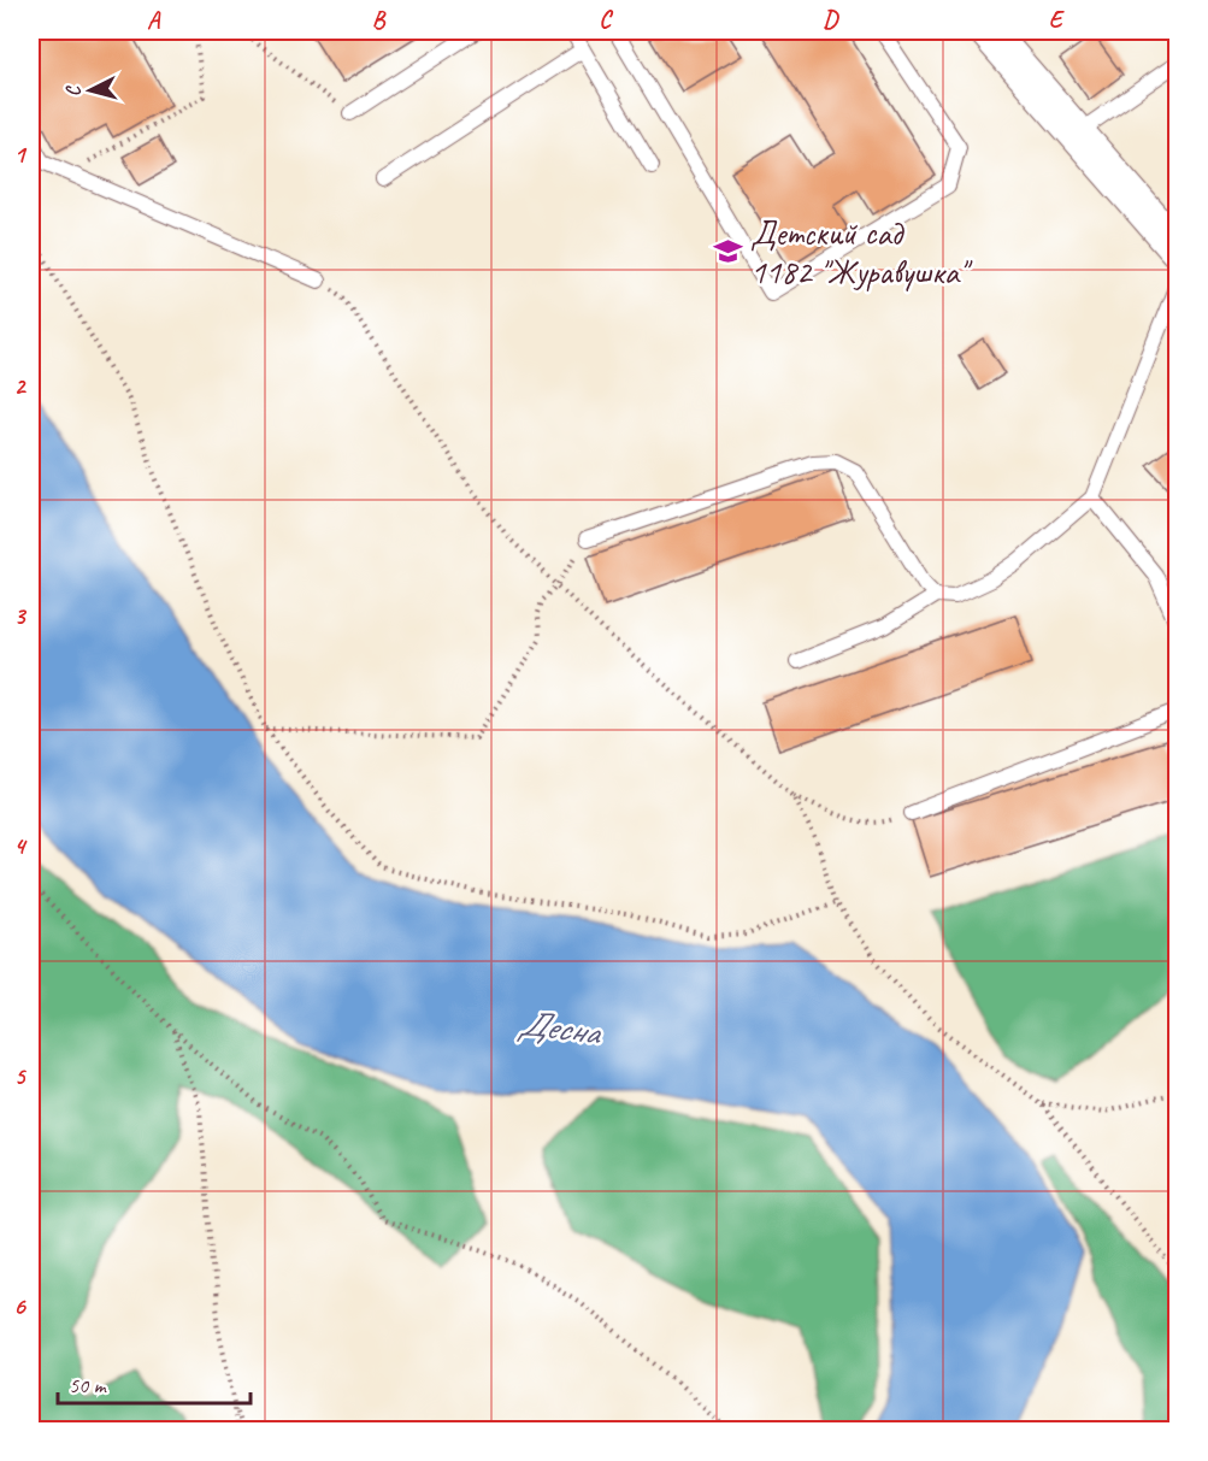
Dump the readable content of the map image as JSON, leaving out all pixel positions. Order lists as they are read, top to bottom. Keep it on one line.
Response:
{"water":["Десна"],"places":{"school or university":["Детский сад 1182 \"Журавушка\""]},"scale_bar":"50 m","north":"left","grid":{"columns":["A","B","C","D","E"],"rows":["1","2","3","4","5","6"]}}
